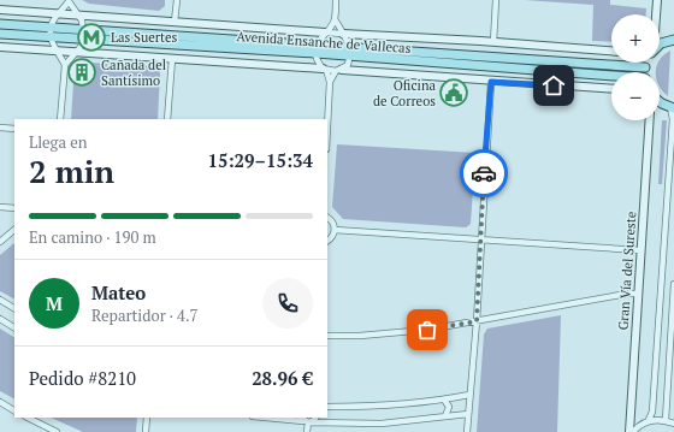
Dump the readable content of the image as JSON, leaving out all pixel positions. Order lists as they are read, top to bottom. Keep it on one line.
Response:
{"streets":{"main road":["Avenida Ensanche de Vallecas"],"street":["Gran Vía del Sureste"]},"places":{"metro station":["Las Suertes"],"building":["Cañada del Santísimo"],"public building":["Oficina de Correos"]},"page":{"map_buttons":["+","−"],"heading":["2 min","Llega en","15:29–15:34"],"panel":["Mateo","Repartidor · 4.7","Pedido #8210","28.96 €"],"bar":"En camino · 190 m","round":"M"}}
